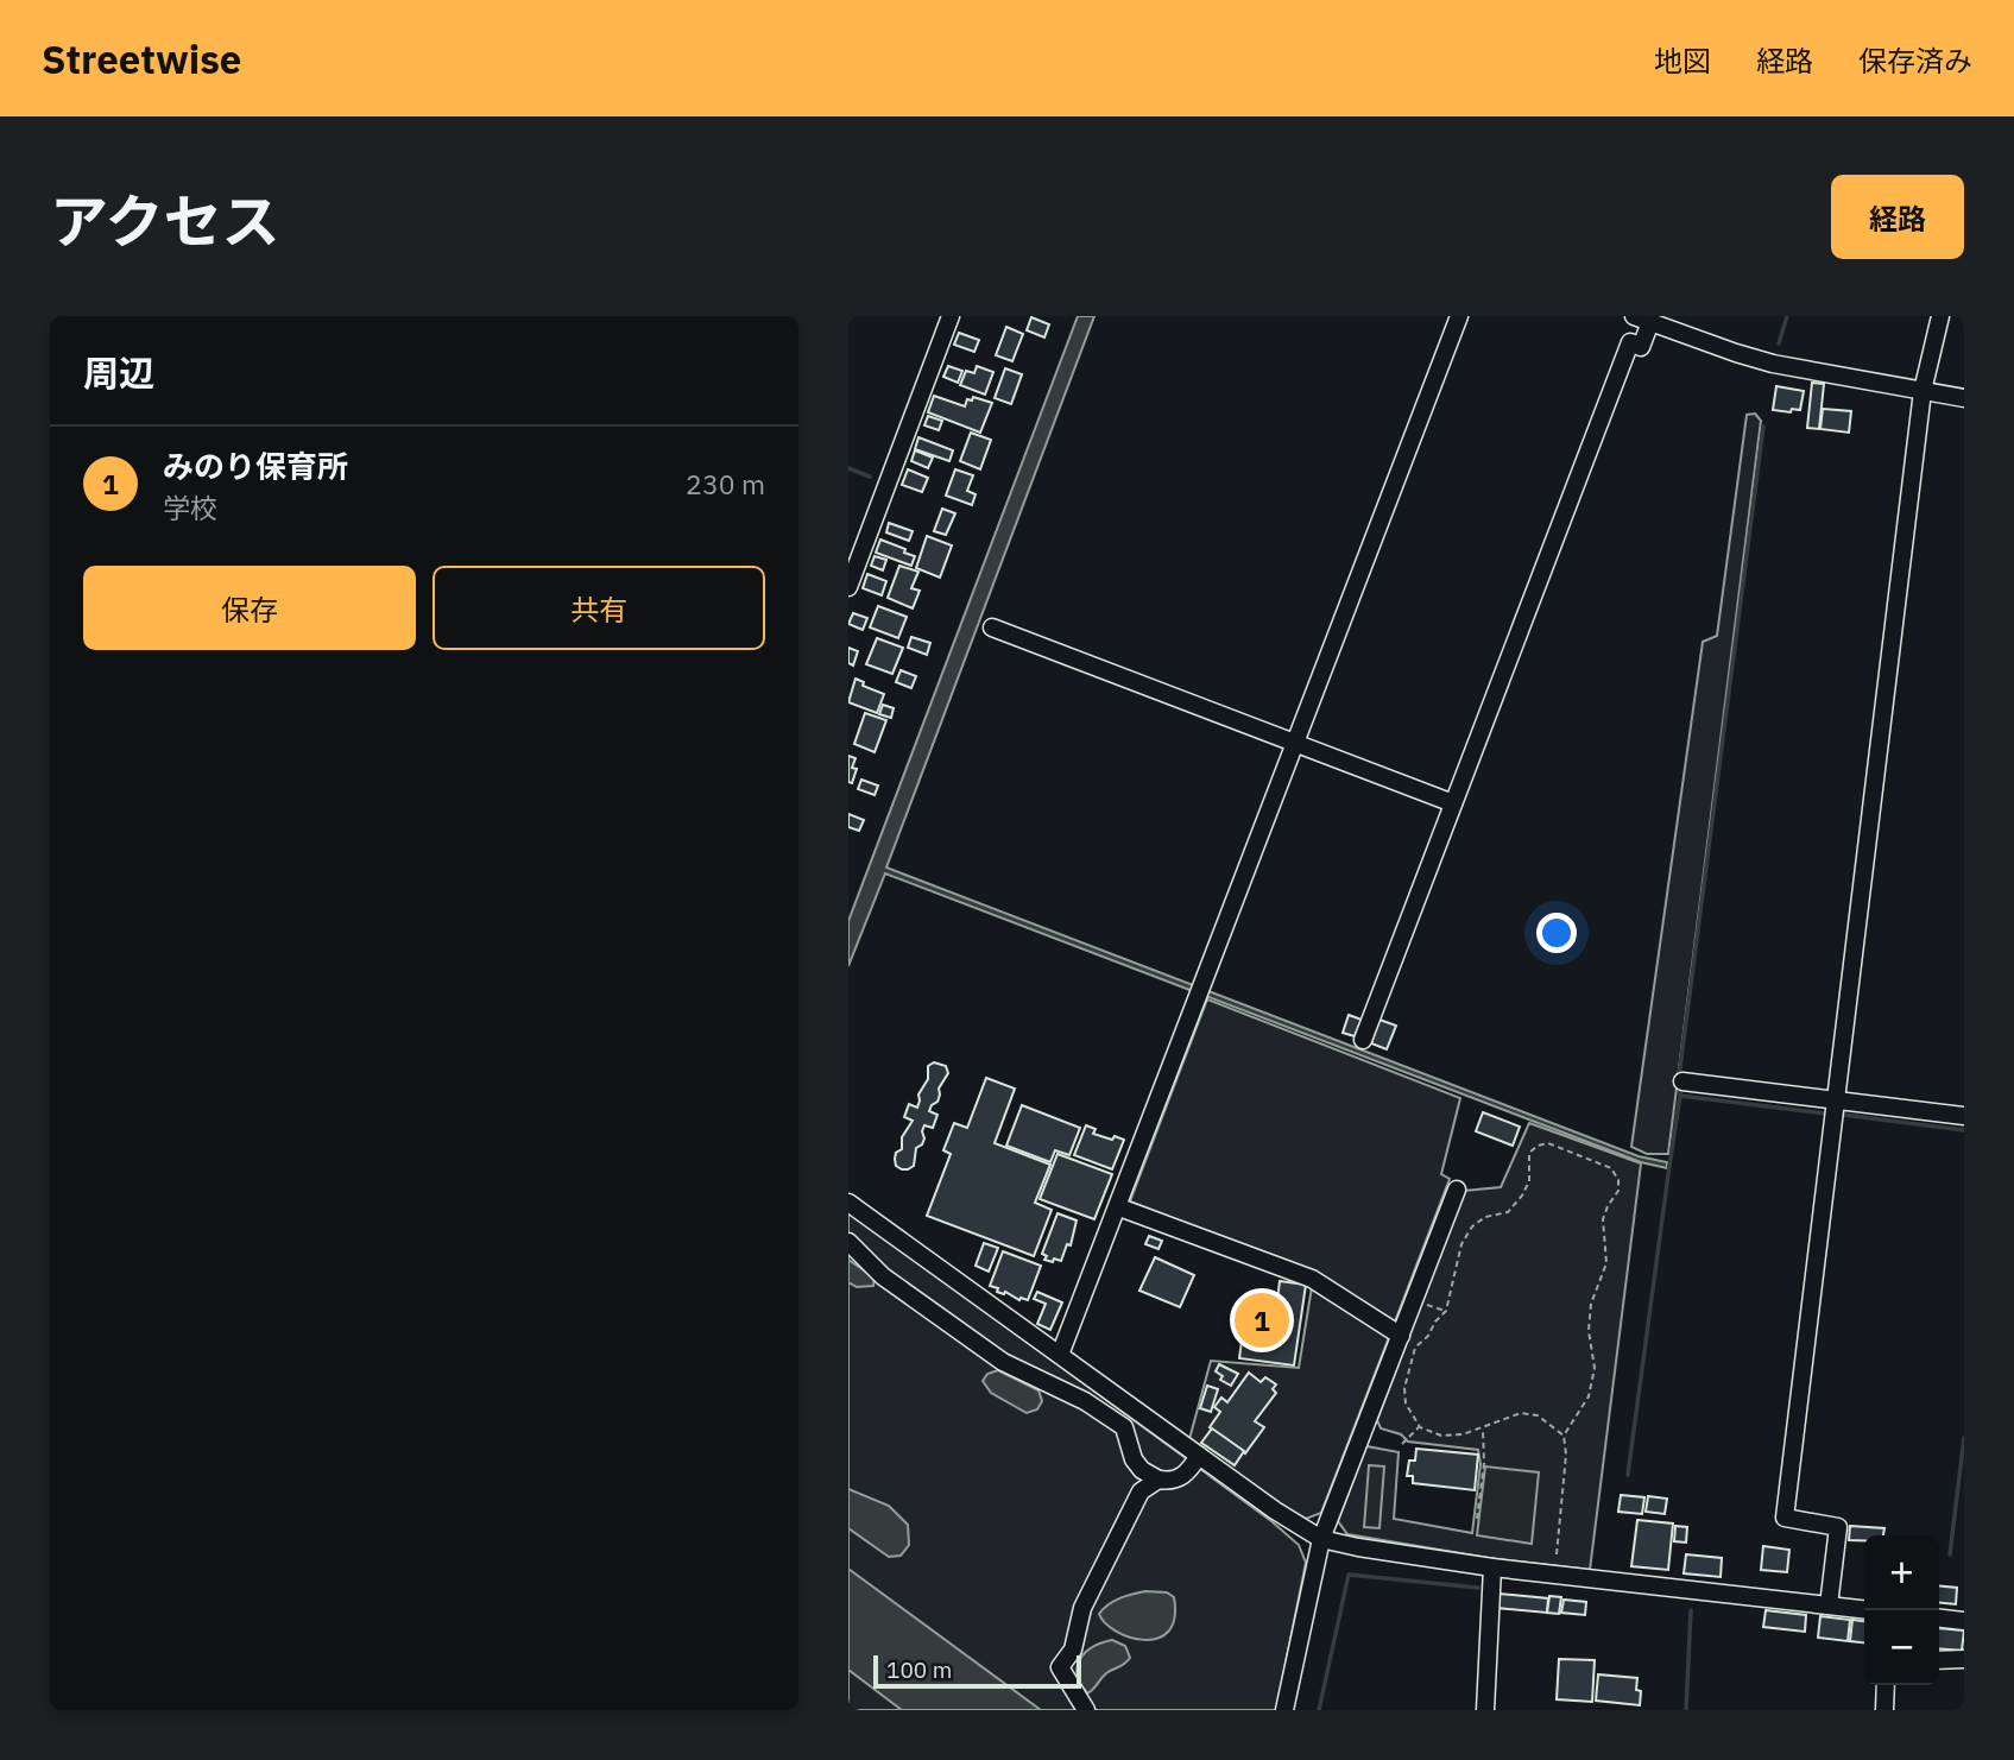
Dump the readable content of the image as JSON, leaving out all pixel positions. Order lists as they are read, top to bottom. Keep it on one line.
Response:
{"scale_bar":"100 m","page":{"header":"Streetwise","nav":["地図","経路","保存済み"],"title":"アクセス","buttons":["経路",["保存","共有"]],"heading":"周辺","list":[{"mark":"1","name":"みのり保育所","note":"学校","value":"230 m"}],"pins":"1","map_buttons":["+","−"],"scale":"100 m"}}
